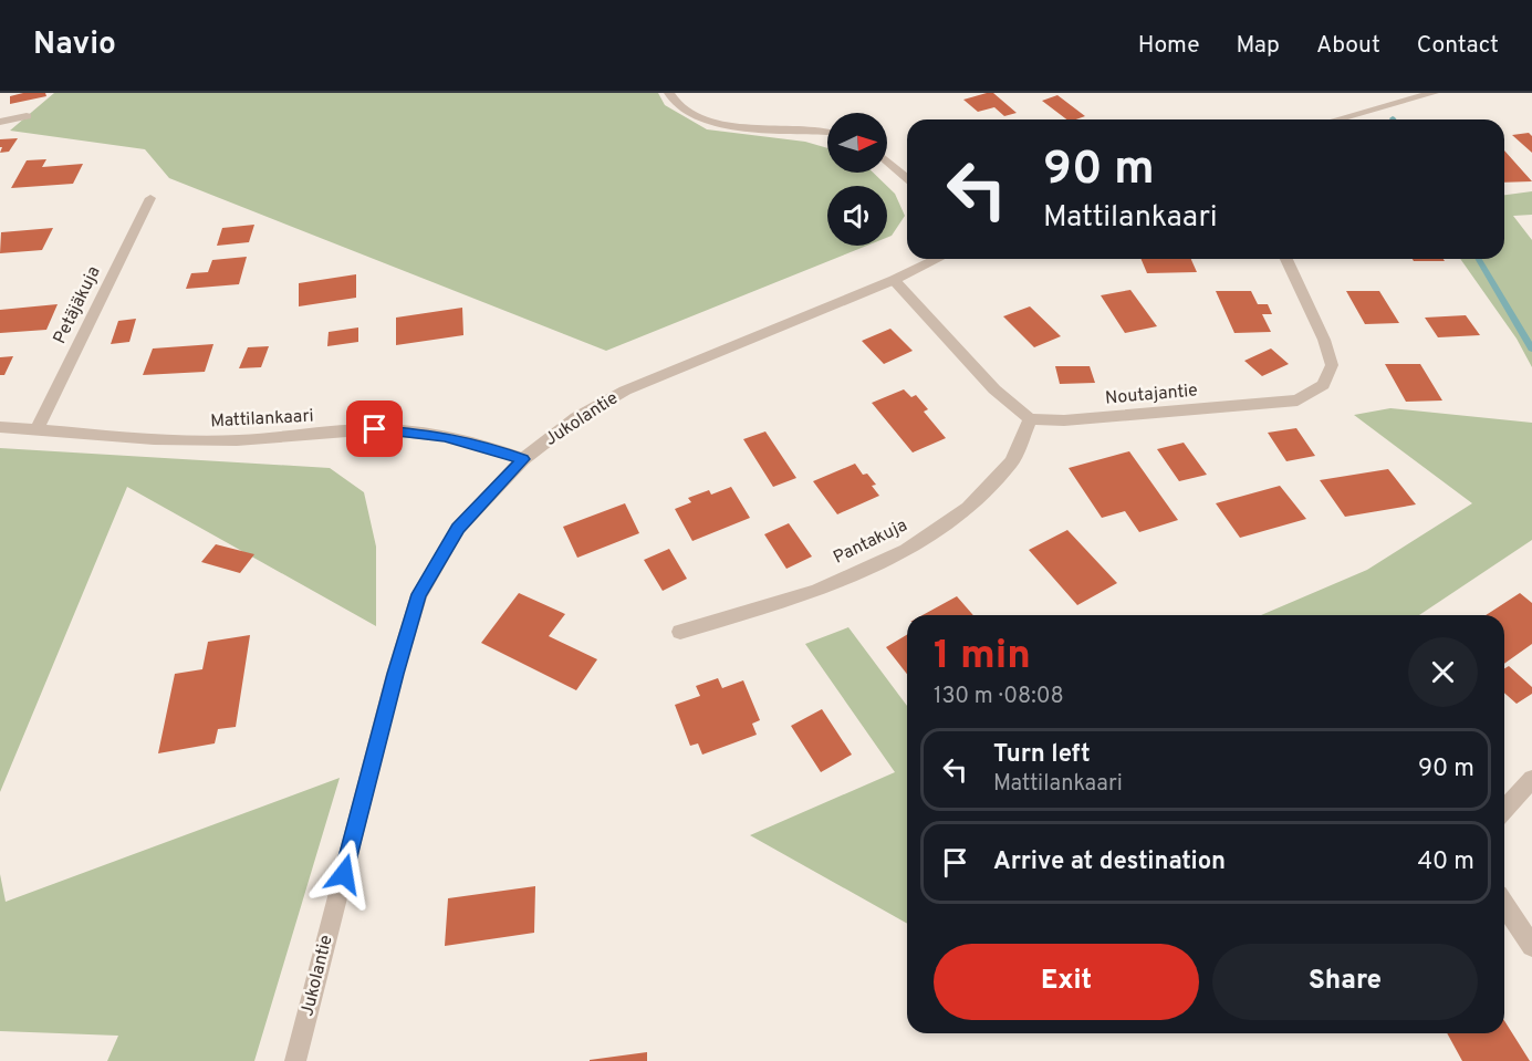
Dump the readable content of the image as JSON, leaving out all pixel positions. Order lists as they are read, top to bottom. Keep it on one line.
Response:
{"streets":{"street":["Petäjäkuja","Noutajantie","Mattilankaari","Jukolantie","Pantakuja"]},"crossings":[["Petäjäkuja","Mattilankaari"],["Noutajantie","Pantakuja"],["Mattilankaari","Jukolantie"]],"north":"right","page":{"header":"Navio","nav":["Home","Map","About","Contact"],"turn":["90 m","Mattilankaari"],"heading":["1 min","130 m · 08:08"],"list":[{"name":"Turn left","note":"Mattilankaari","value":"90 m"},{"name":"Arrive at destination","value":"40 m"}],"buttons":["Exit","Share"]}}
